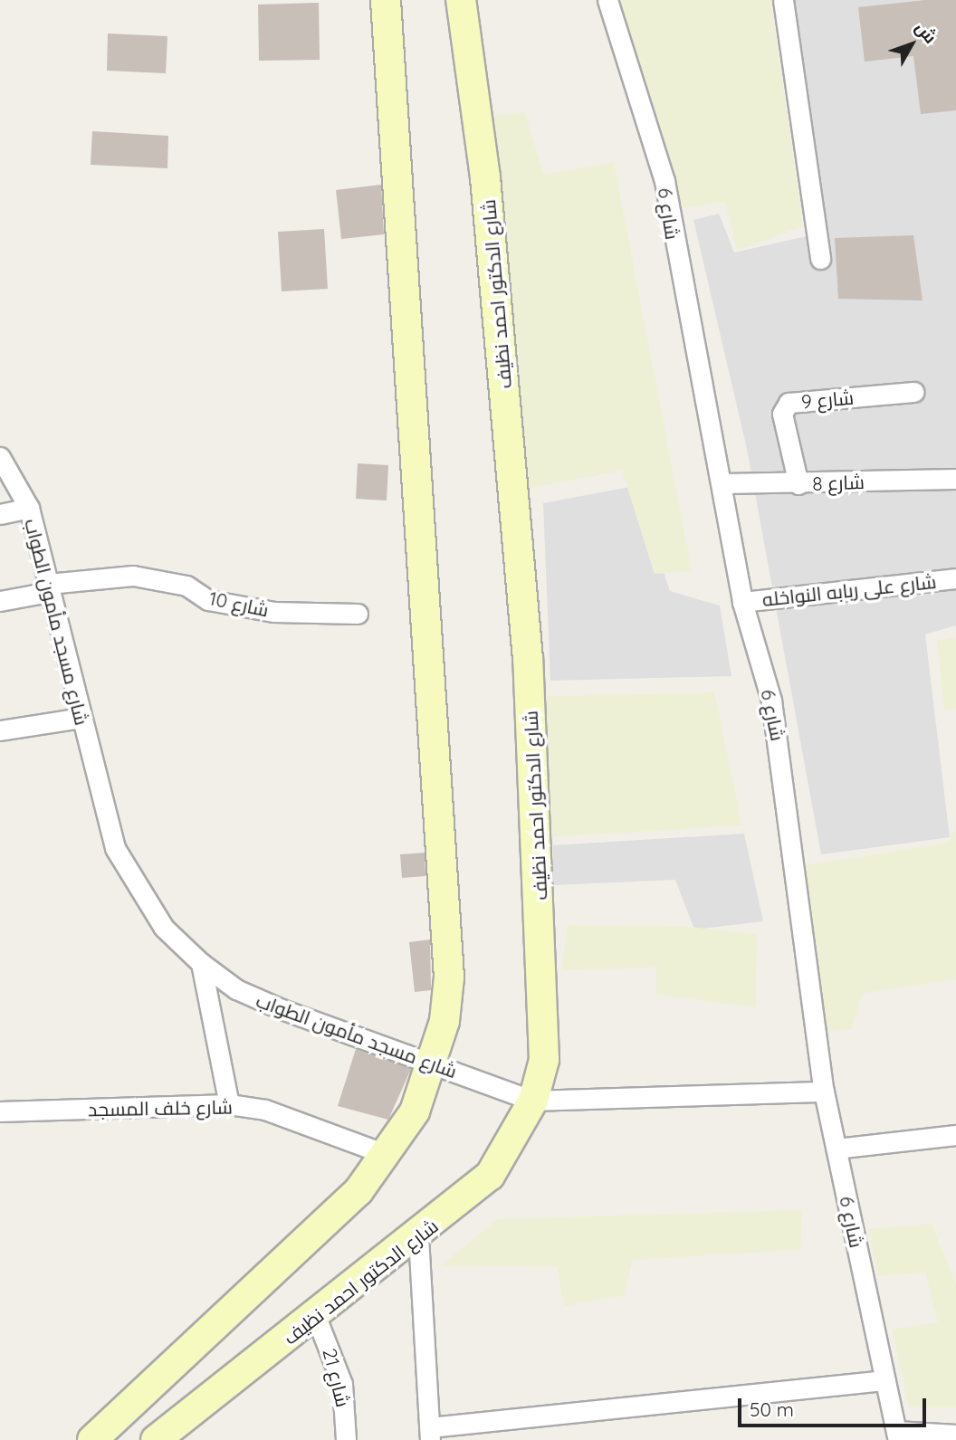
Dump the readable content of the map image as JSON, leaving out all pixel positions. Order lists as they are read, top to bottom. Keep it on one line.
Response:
{"streets":{"main road":["شارع الدكتور احمد نظيف"],"street":["شارع 6","شارع 9","شارع 8","شارع على ربابه النواخله","شارع 10","شارع مسجد مأمون الطواب","شارع خلف المسجد","شارع 21"]},"crossings":[["شارع 6","شارع 8"],["شارع 6","شارع على ربابه النواخله"],["شارع 6","شارع مسجد مأمون الطواب"],["شارع الدكتور احمد نظيف","شارع مسجد مأمون الطواب"],["شارع الدكتور احمد نظيف","شارع 21"],["شارع 9","شارع 8"],["شارع 10","شارع مسجد مأمون الطواب"]],"scale_bar":"50 m","north":"top right"}
